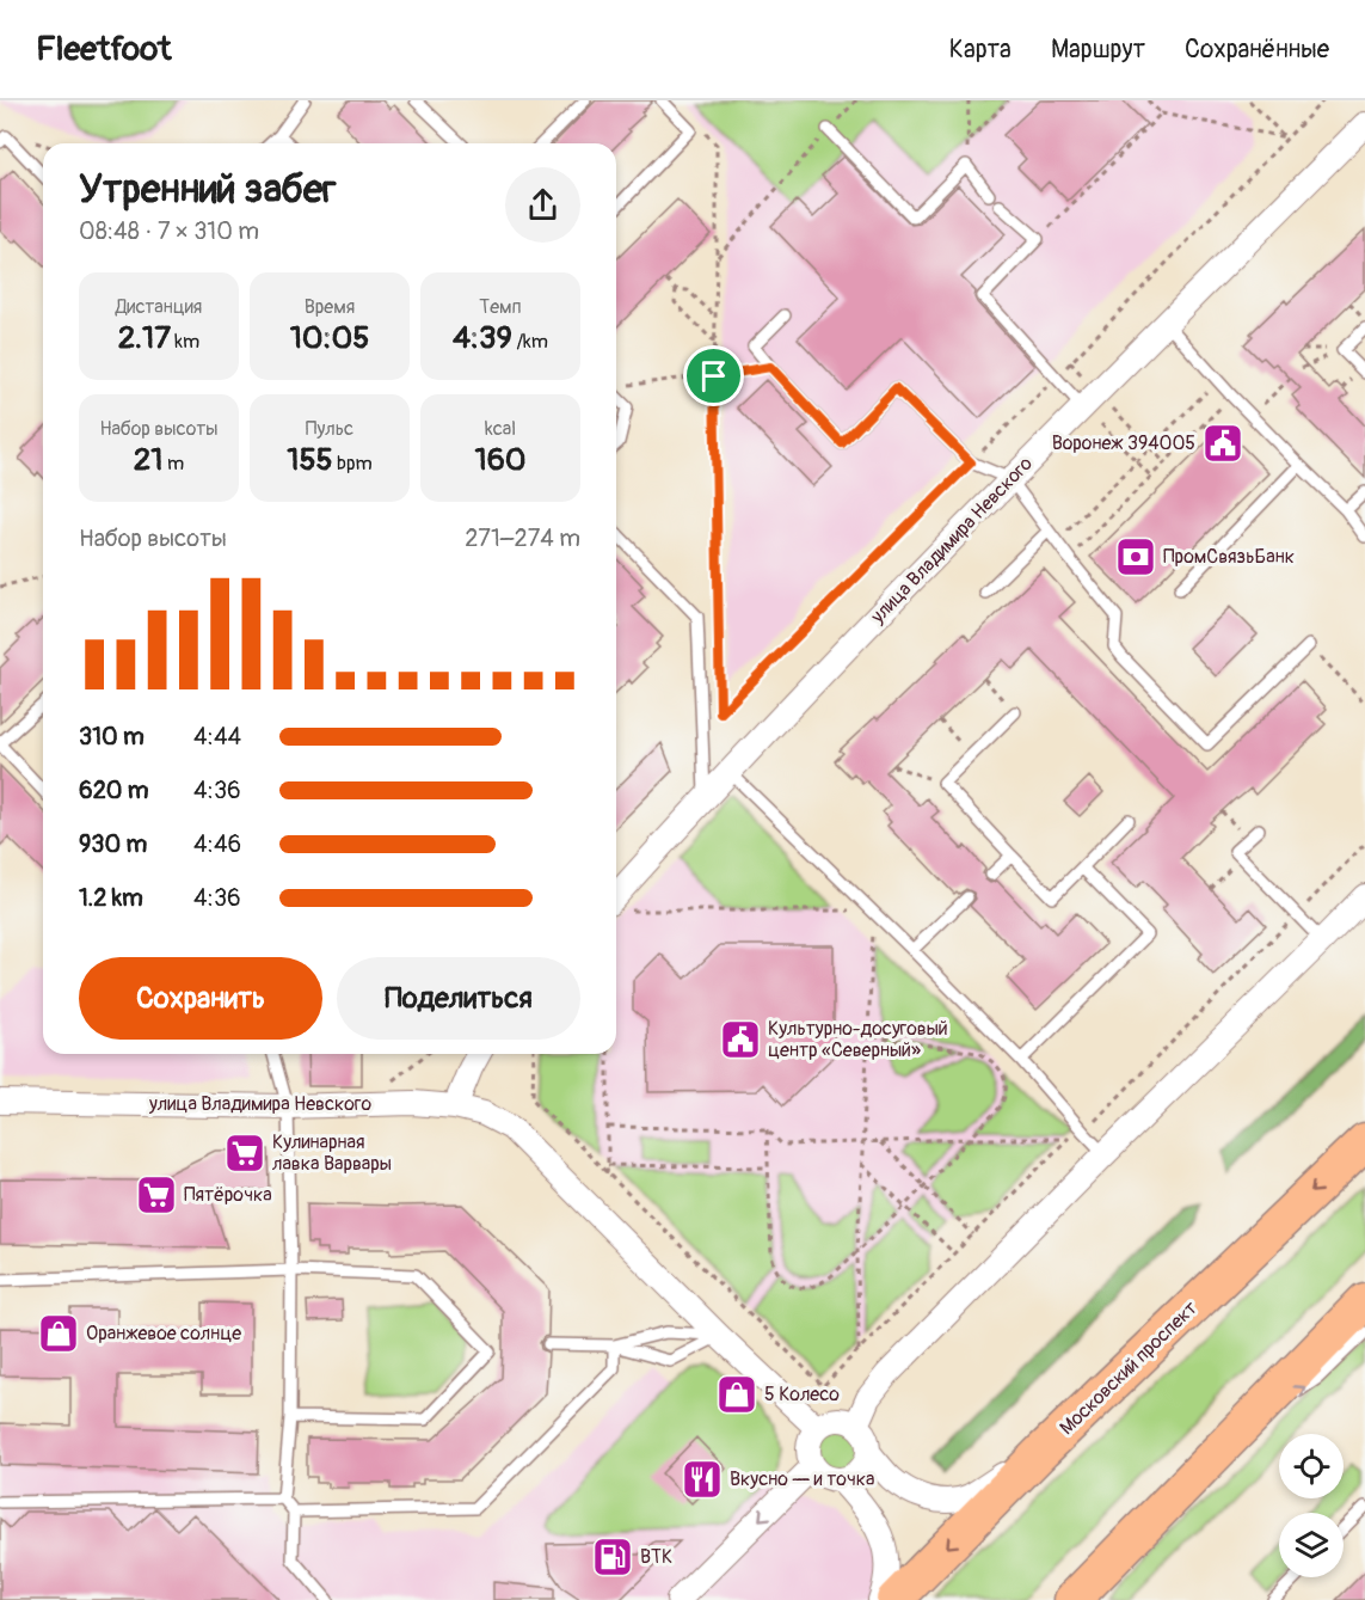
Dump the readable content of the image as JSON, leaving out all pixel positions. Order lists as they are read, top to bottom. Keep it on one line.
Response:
{"streets":{"main road":["Московский проспект"],"street":["улица Владимира Невского"]},"places":{"public building":["Воронеж 394005","Культурно-досуговый центр «Северный»"],"bank":["ПромСвязьБанк"],"supermarket":["Кулинарная лавка Варвары","Пятёрочка"],"shop":["Оранжевое солнце","5 Колесо"],"restaurant":["Вкусно — и точка"],"fuel station":["ВТК"]},"page":{"header":"Fleetfoot","nav":["Карта","Маршрут","Сохранённые"],"heading":["Утренний забег","08:48 · 7 × 310 m"],"stats":[["Дистанция","2.17 km"],["Время","10:05"],["Темп","4:39 /km"],["Набор высоты","21 m"],["Пульс","155 bpm"],["kcal","160"]],"chart":["Набор высоты","271–274 m"],"list":[{"name":"310 m","note":"4:44"},{"name":"620 m","note":"4:36"},{"name":"930 m","note":"4:46"},{"name":"1.2 km","note":"4:36"}],"buttons":["Сохранить","Поделиться"]}}
